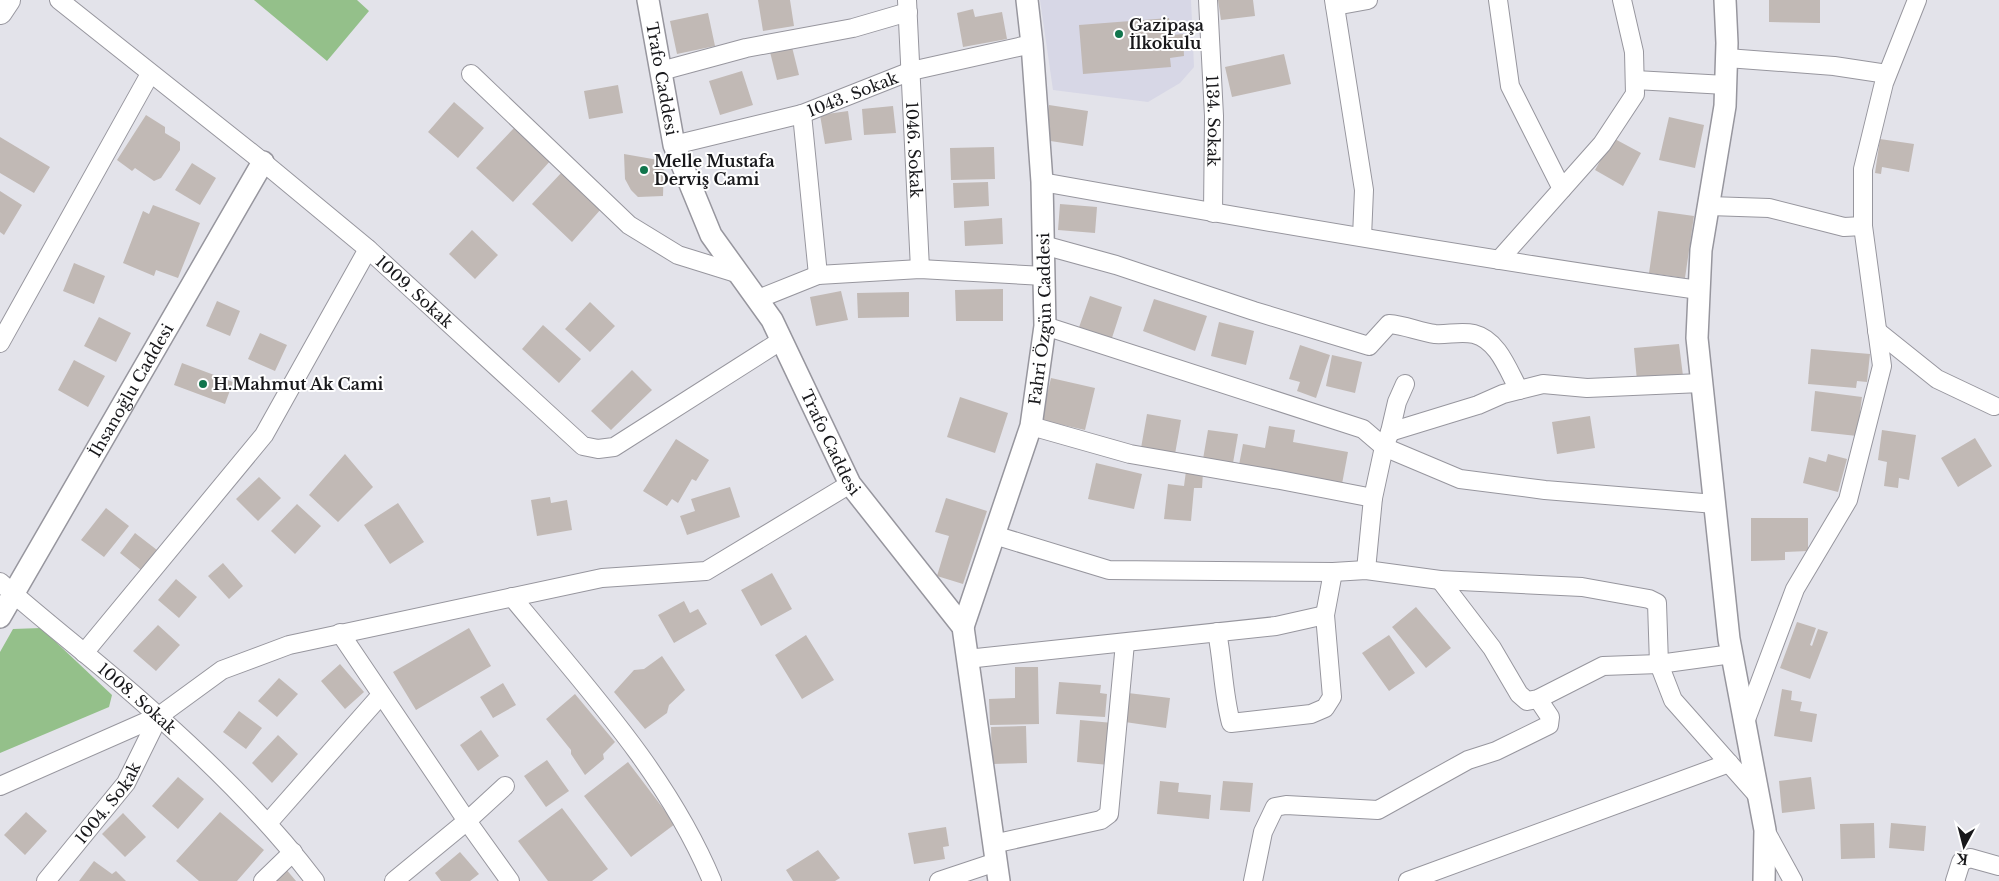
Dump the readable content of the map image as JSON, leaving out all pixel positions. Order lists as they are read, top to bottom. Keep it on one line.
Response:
{"streets":{"street":["Trafo Caddesi","1043. Sokak","1134. Sokak","1046. Sokak","1009. Sokak","Fahri Özgün Caddesi","İhsanoğlu Caddesi","1008. Sokak","1004. Sokak"]},"crossings":[["Trafo Caddesi","1043. Sokak"],["Trafo Caddesi","1009. Sokak"],["Trafo Caddesi","Fahri Özgün Caddesi"],["1043. Sokak","1046. Sokak"],["1043. Sokak","Fahri Özgün Caddesi"],["1009. Sokak","İhsanoğlu Caddesi"],["İhsanoğlu Caddesi","1008. Sokak"],["1008. Sokak","1004. Sokak"]],"places":["Gazipaşa İlkokulu","Melle Mustafa Derviş Cami","H.Mahmut Ak Cami"],"north":"bottom"}
